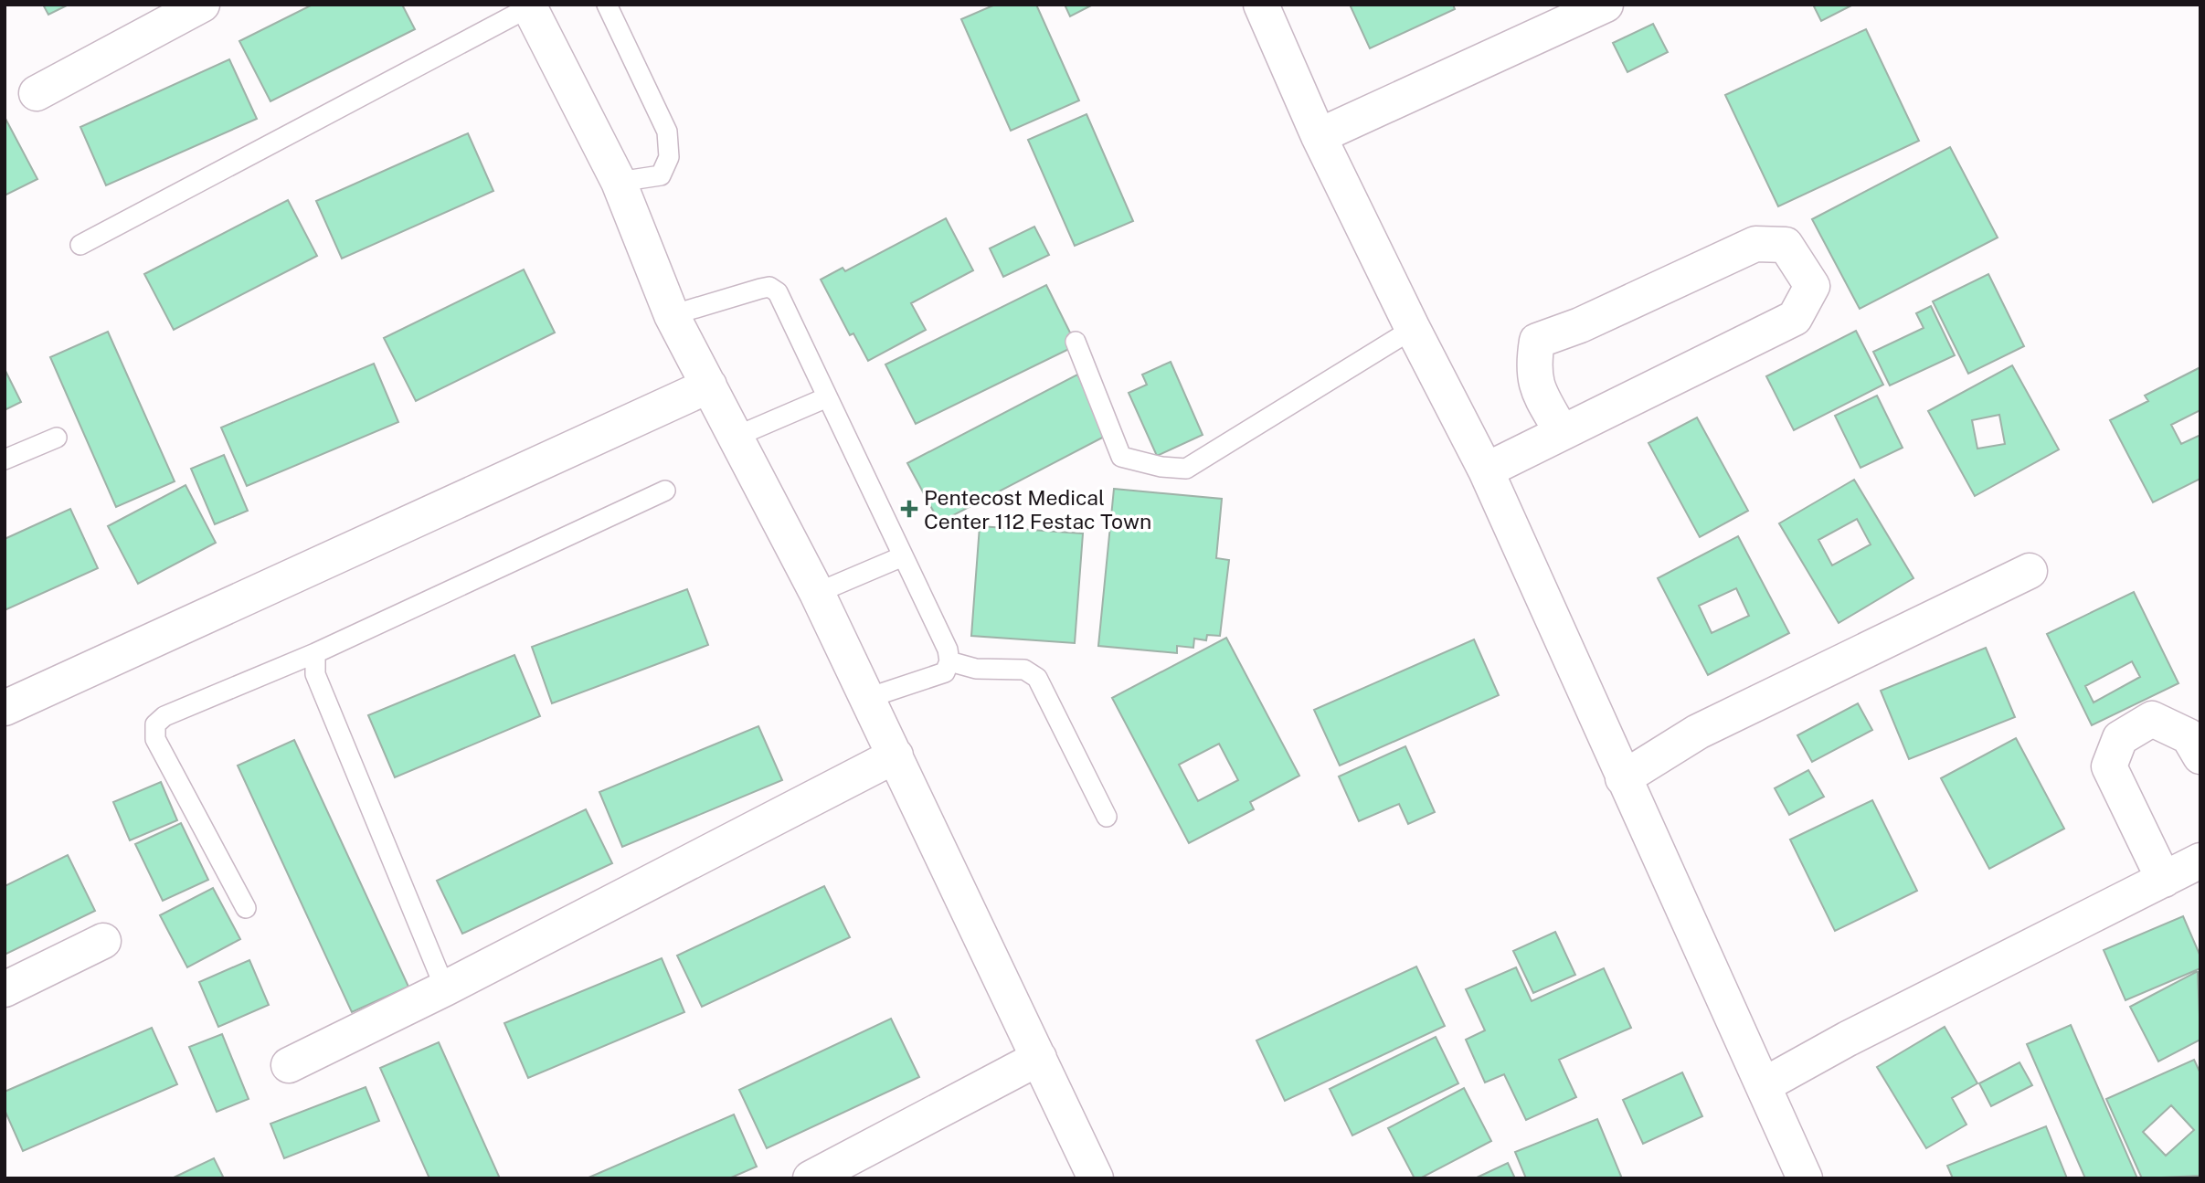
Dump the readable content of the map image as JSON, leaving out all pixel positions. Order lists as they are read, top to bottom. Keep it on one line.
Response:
{"places":{"health":["Pentecost Medical Center 112 Festac Town"]}}
